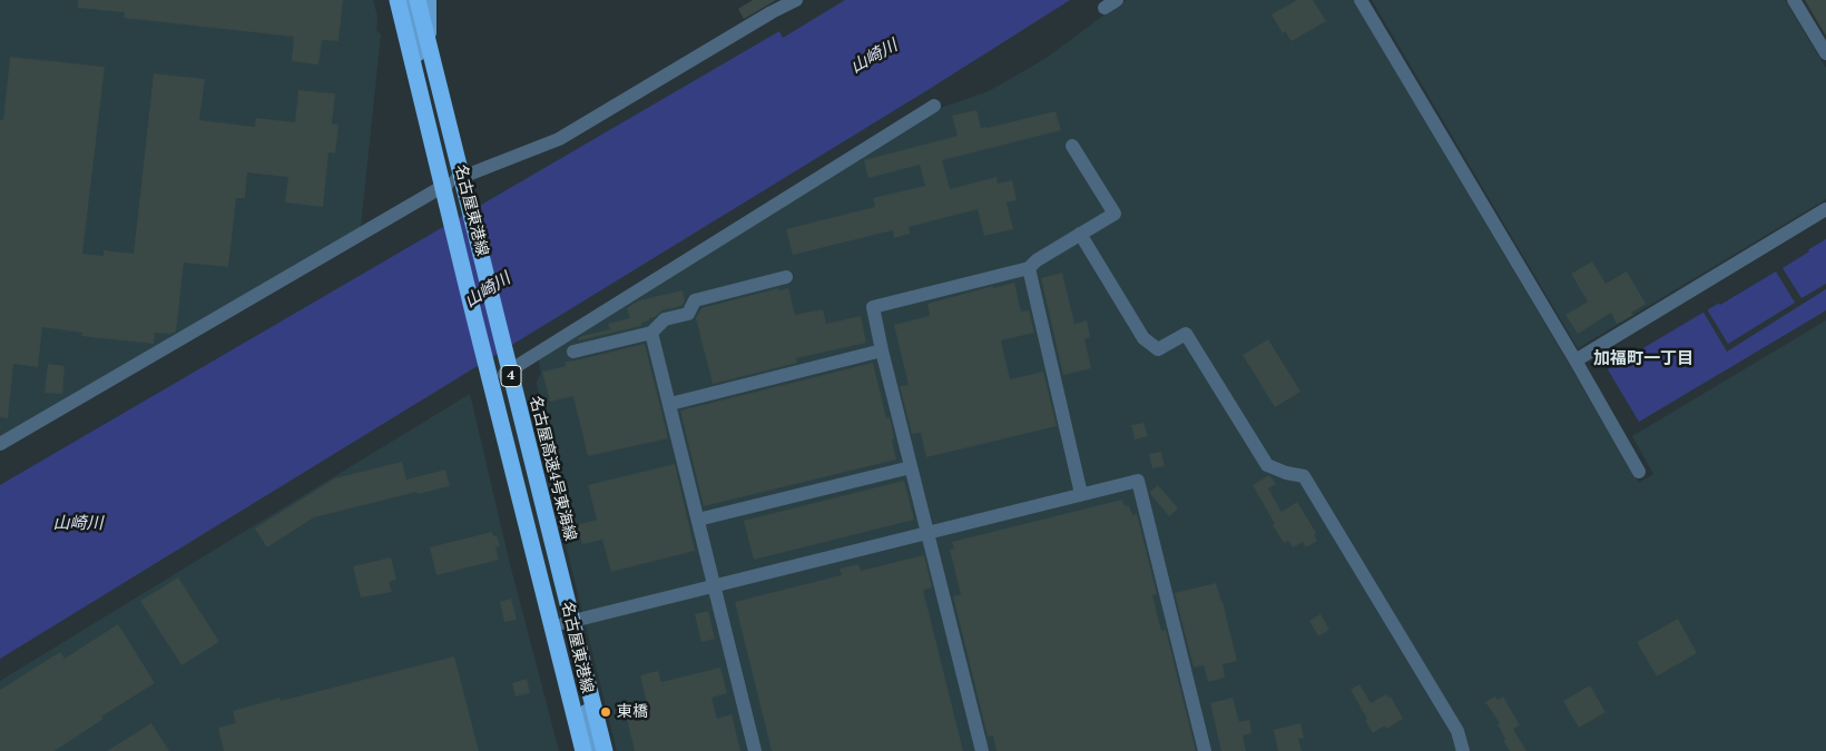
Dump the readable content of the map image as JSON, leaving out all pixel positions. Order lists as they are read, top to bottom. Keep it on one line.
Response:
{"streets":{"highway":["4","名古屋高速4号東海線"],"main road":["名古屋東港線"]},"crossings":[["名古屋東港線","4"]],"districts":["加福町一丁目"],"water":["山崎川"],"places":["東橋"]}
